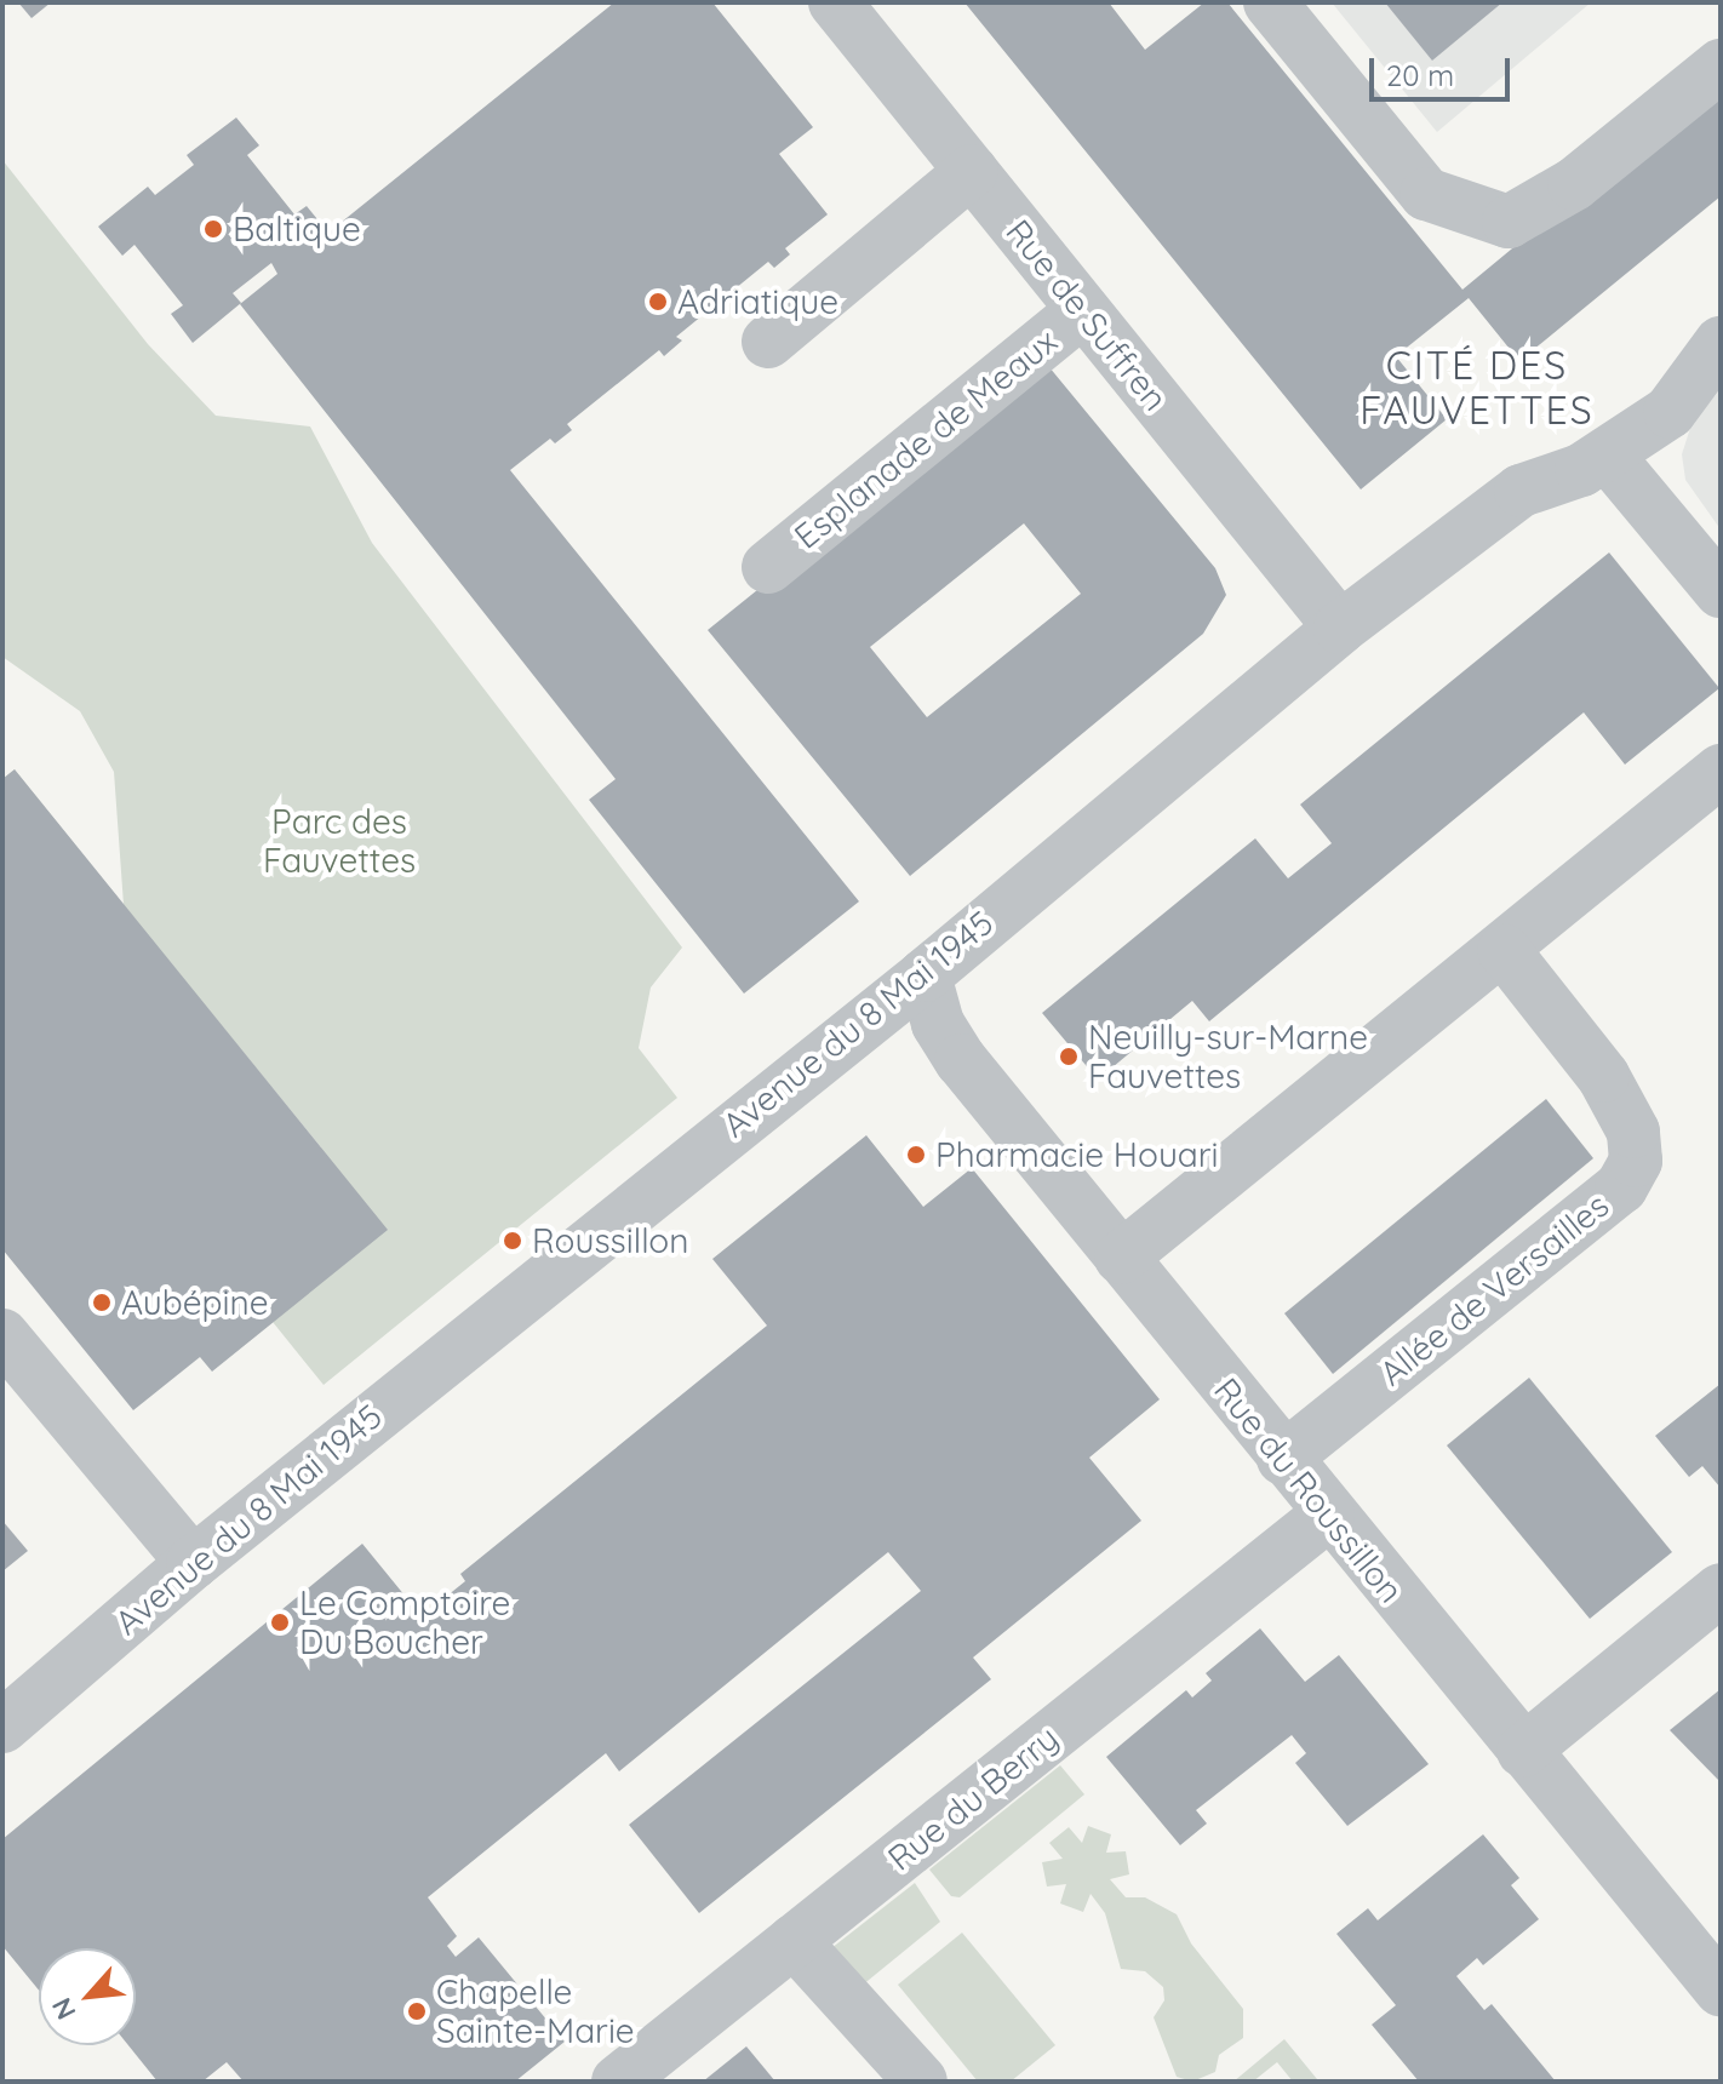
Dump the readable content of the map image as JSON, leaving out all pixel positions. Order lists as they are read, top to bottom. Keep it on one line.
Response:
{"streets":{"street":["Rue de Suffren","Esplanade de Meaux","Avenue du 8 Mai 1945","Allée de Versailles","Rue du Roussillon","Rue du Berry"]},"crossings":[["Rue de Suffren","Esplanade de Meaux"],["Rue de Suffren","Avenue du 8 Mai 1945"],["Avenue du 8 Mai 1945","Rue du Roussillon"],["Allée de Versailles","Rue du Roussillon"],["Rue du Roussillon","Rue du Berry"]],"districts":["CITÉ DES FAUVETTES"],"parks":["Parc des Fauvettes"],"places":["Baltique","Adriatique","Neuilly-sur-Marne Fauvettes","Pharmacie Houari","Roussillon","Aubépine","Le Comptoire Du Boucher","Chapelle Sainte-Marie"],"scale_bar":"20 m","north":"bottom left"}
